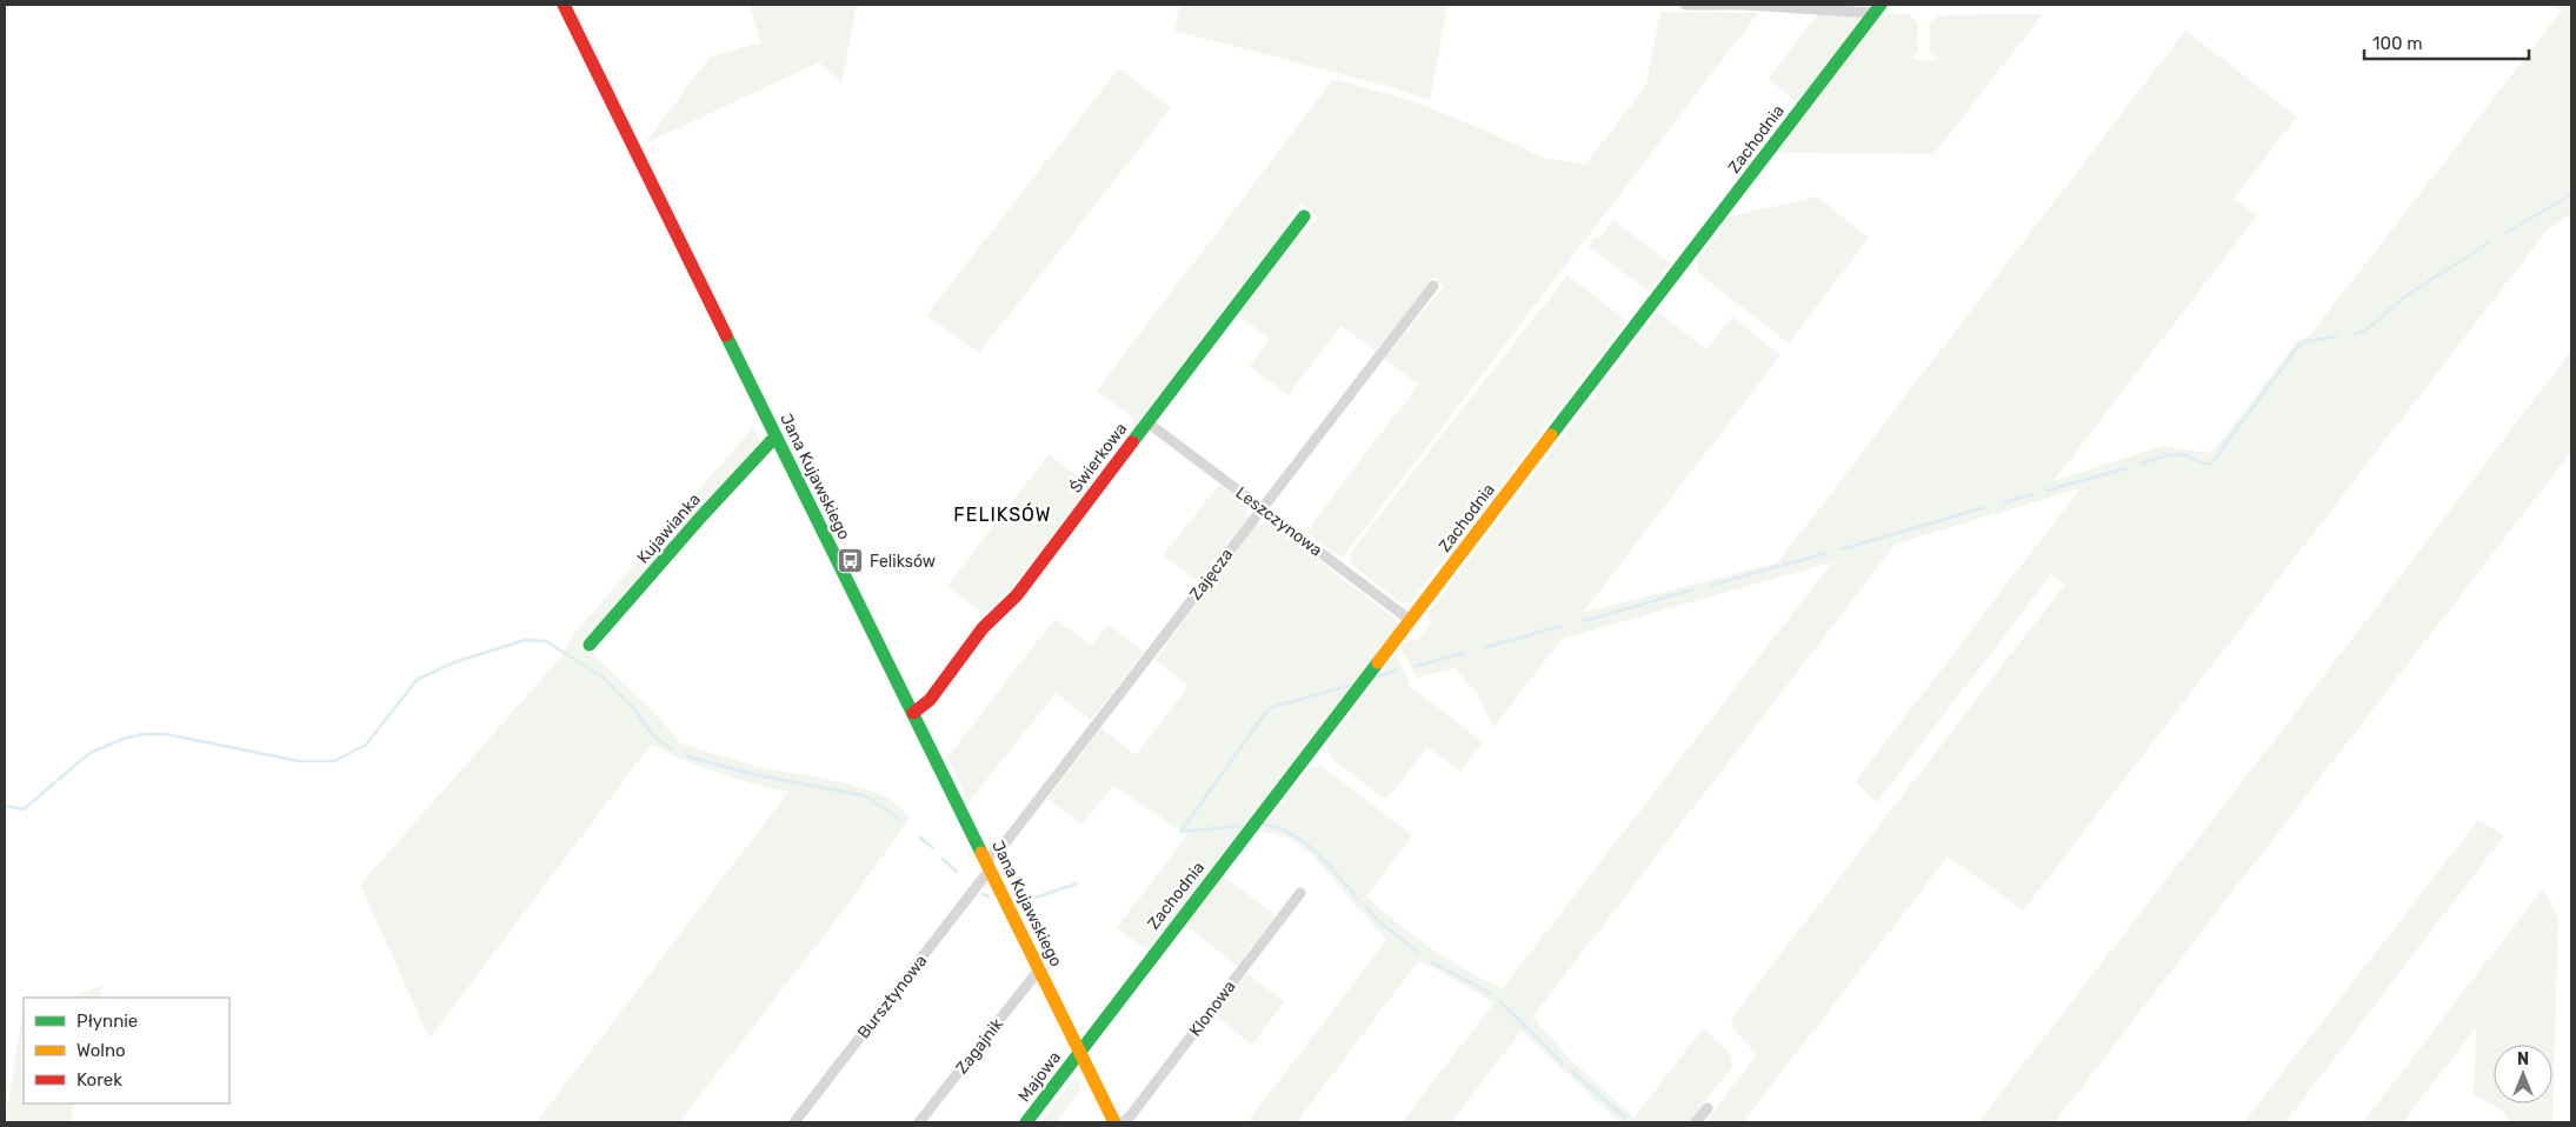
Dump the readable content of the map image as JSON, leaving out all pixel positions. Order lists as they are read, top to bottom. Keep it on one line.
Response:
{"streets":{"street":["Zachodnia","Świerkowa","Jana Kujawskiego","Leszczynowa","Kujawianka","Zajęcza","Bursztynowa","Klonowa","Zagajnik","Majowa"]},"crossings":[["Zachodnia","Jana Kujawskiego"],["Zachodnia","Leszczynowa"],["Zachodnia","Majowa"],["Świerkowa","Jana Kujawskiego"],["Świerkowa","Leszczynowa"],["Jana Kujawskiego","Kujawianka"],["Jana Kujawskiego","Zajęcza"],["Jana Kujawskiego","Bursztynowa"],["Jana Kujawskiego","Zagajnik"],["Jana Kujawskiego","Majowa"],["Leszczynowa","Zajęcza"],["Zajęcza","Bursztynowa"]],"districts":["FELIKSÓW"],"places":{"bus stop":["Feliksów"]},"legend":["Płynnie","Wolno","Korek"],"scale_bar":"100 m","north":"top"}
